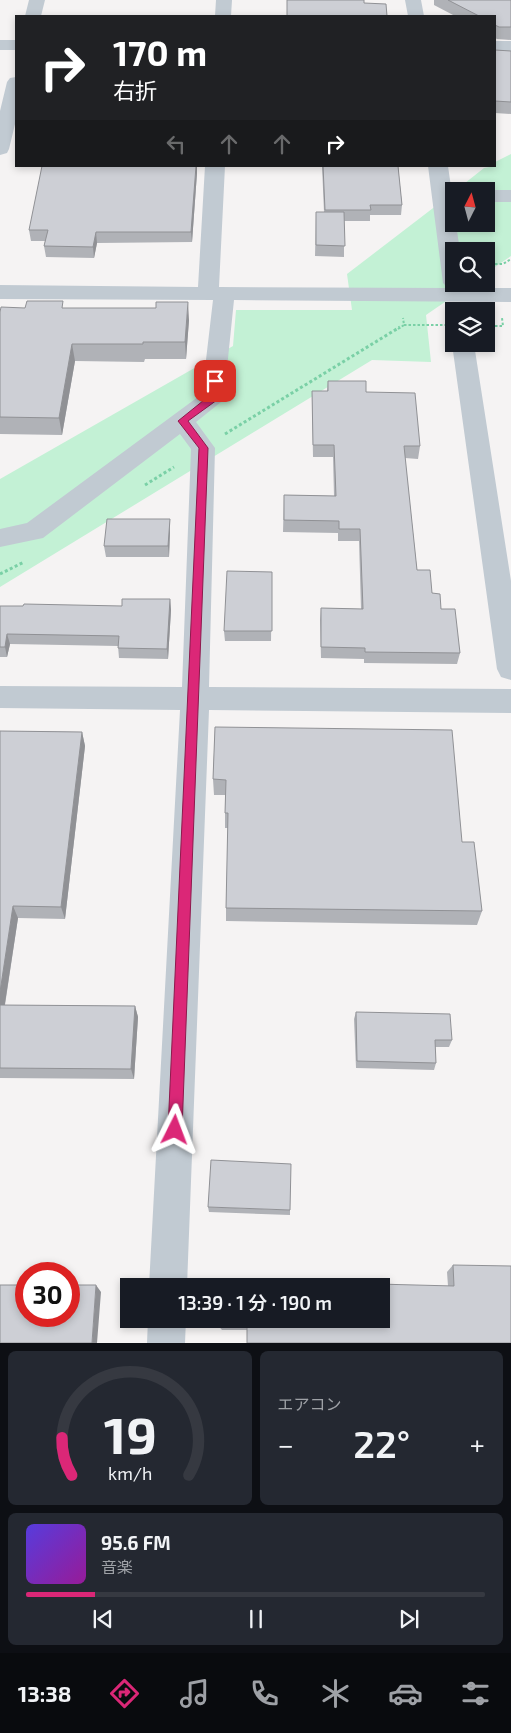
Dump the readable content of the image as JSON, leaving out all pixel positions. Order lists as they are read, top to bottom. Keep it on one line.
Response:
{"north":"top","page":{"turn":["170 m","右折"],"limit":"30","trip":"13:39 · 1 分 · 190 m","tile":"エアコン","heat":["−","22°","+"],"song":["95.6 FM","音楽"],"tabs":"13:38","gauge":["19","km/h"]}}
